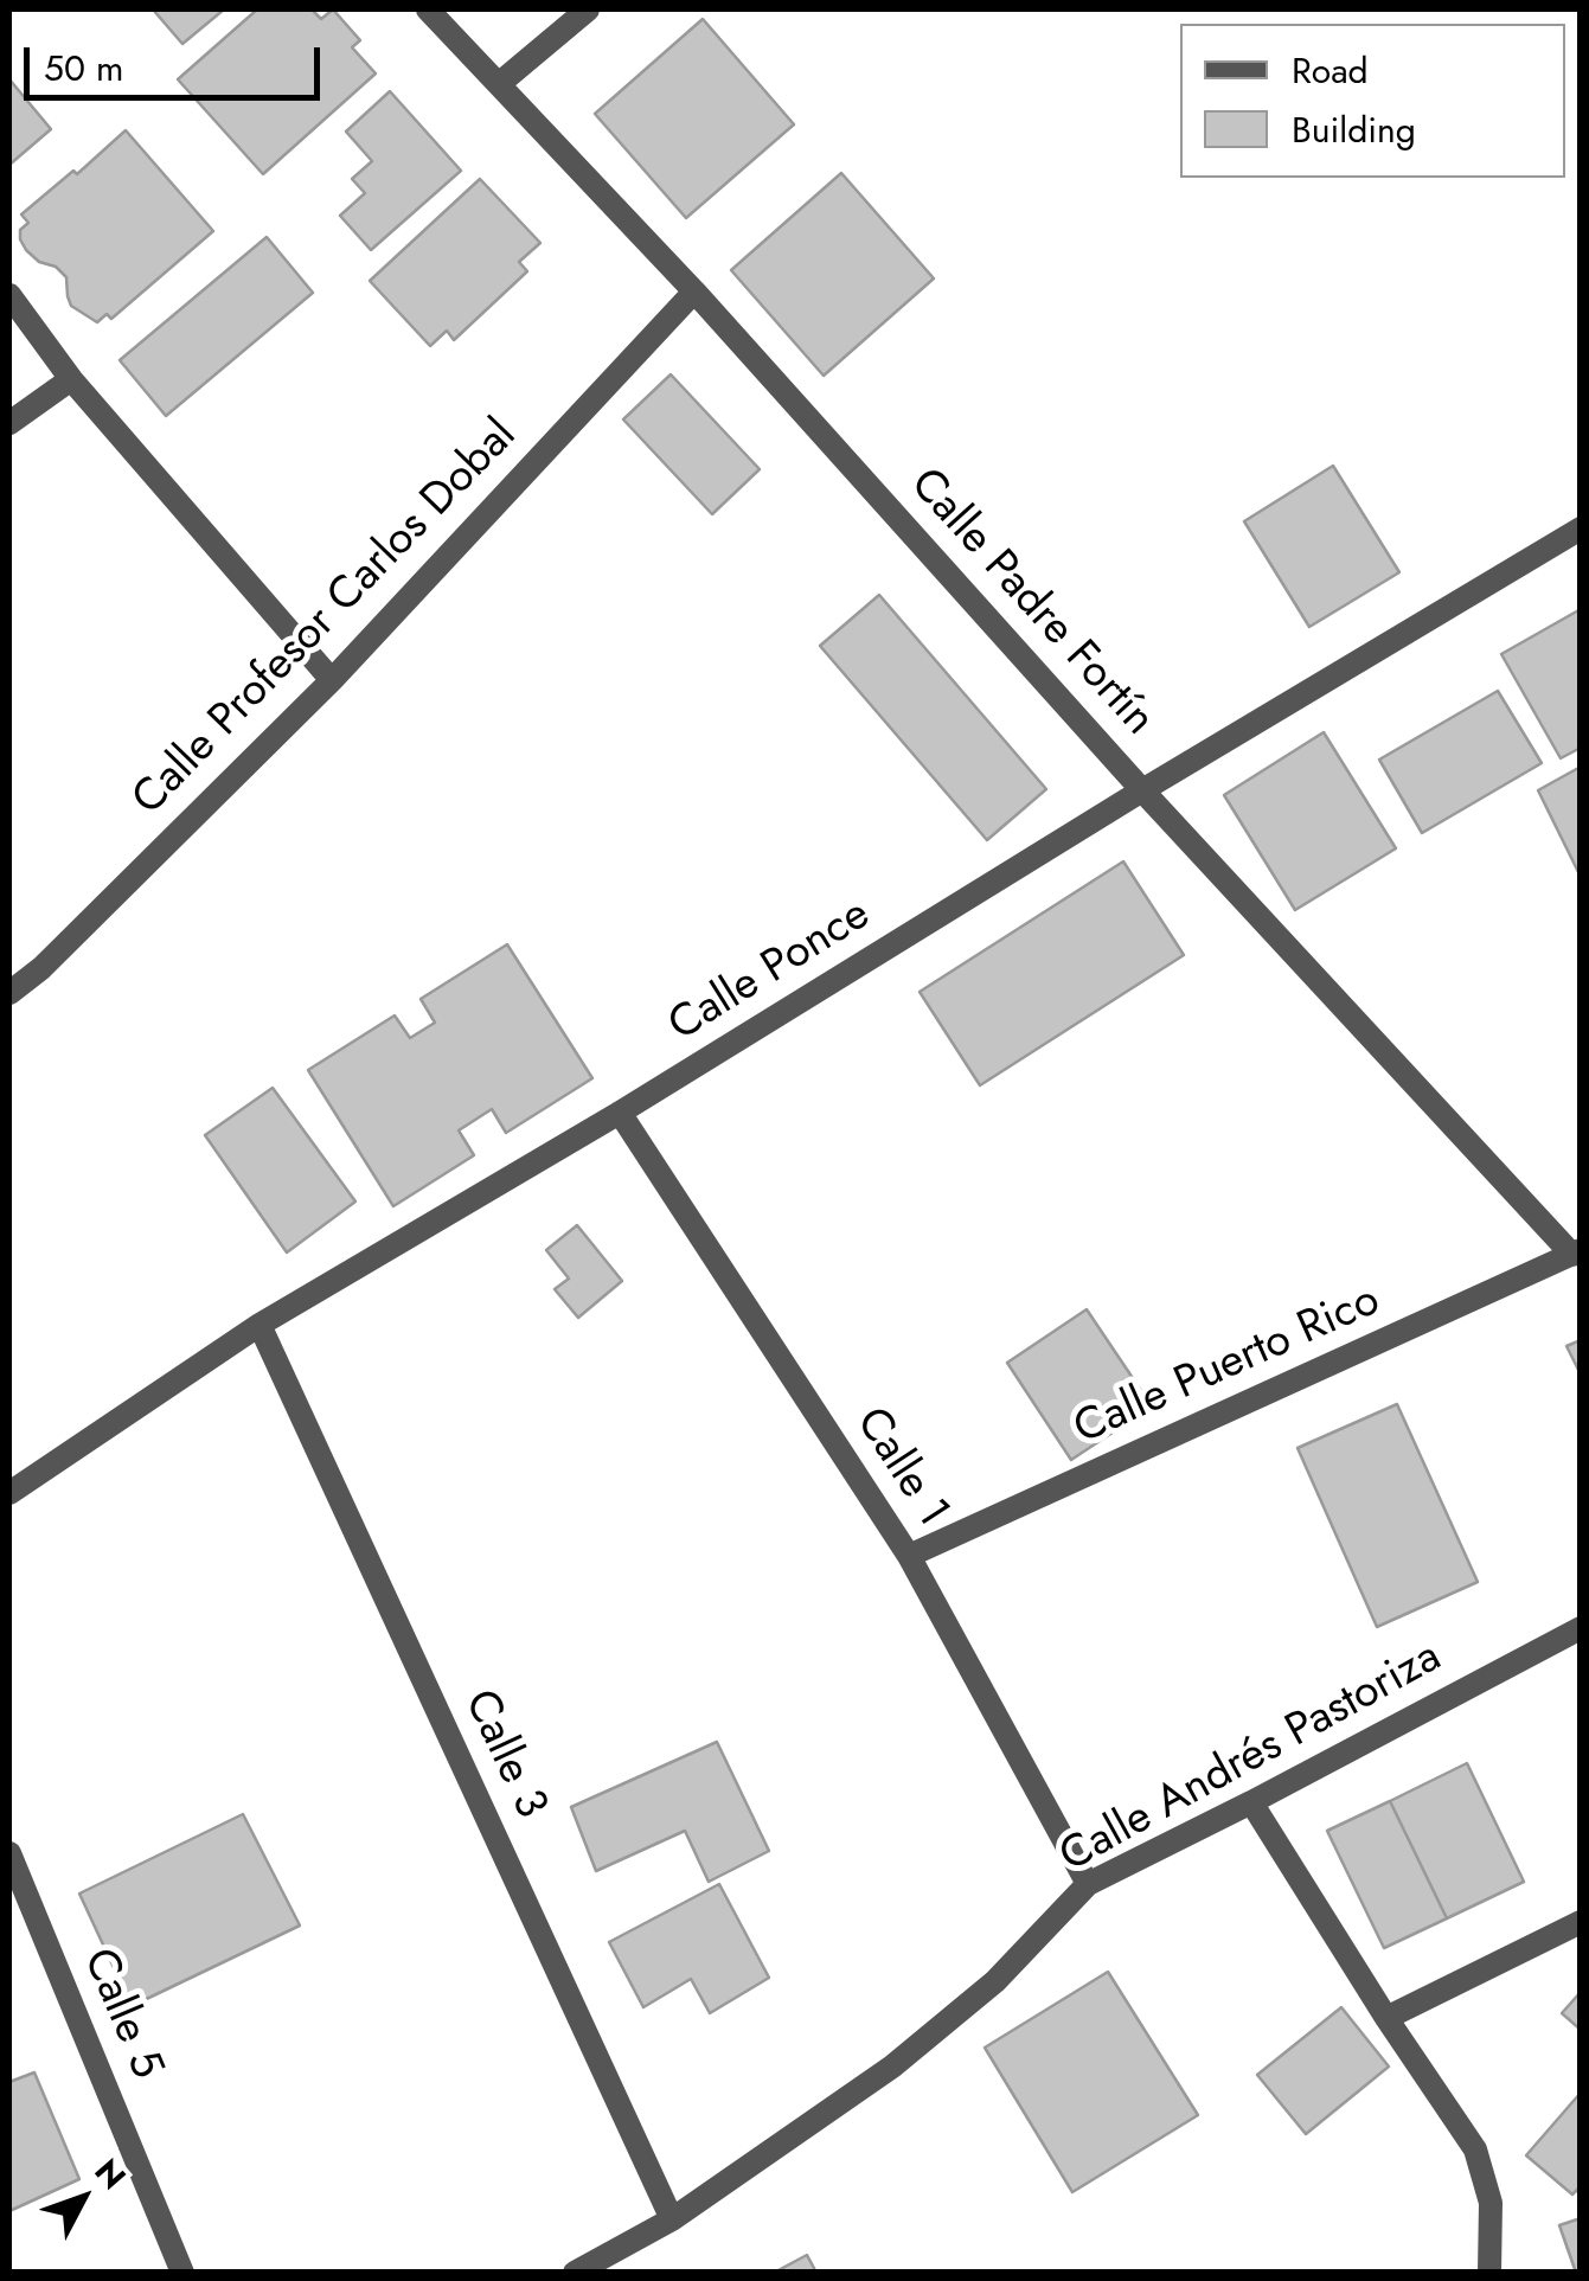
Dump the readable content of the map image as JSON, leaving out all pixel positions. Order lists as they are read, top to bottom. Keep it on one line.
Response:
{"streets":{"street":["Calle Padre Fortín","Calle Profesor Carlos Dobal","Calle Ponce","Calle Puerto Rico","Calle 1","Calle 3","Calle Andrés Pastoriza","Calle 5"]},"crossings":[["Calle Padre Fortín","Calle Profesor Carlos Dobal"],["Calle Padre Fortín","Calle Ponce"],["Calle Padre Fortín","Calle Puerto Rico"],["Calle Ponce","Calle 1"],["Calle Ponce","Calle 3"],["Calle Puerto Rico","Calle 1"],["Calle 1","Calle Andrés Pastoriza"],["Calle 3","Calle Andrés Pastoriza"]],"legend":["Road","Building"],"scale_bar":"50 m","north":"top right"}
